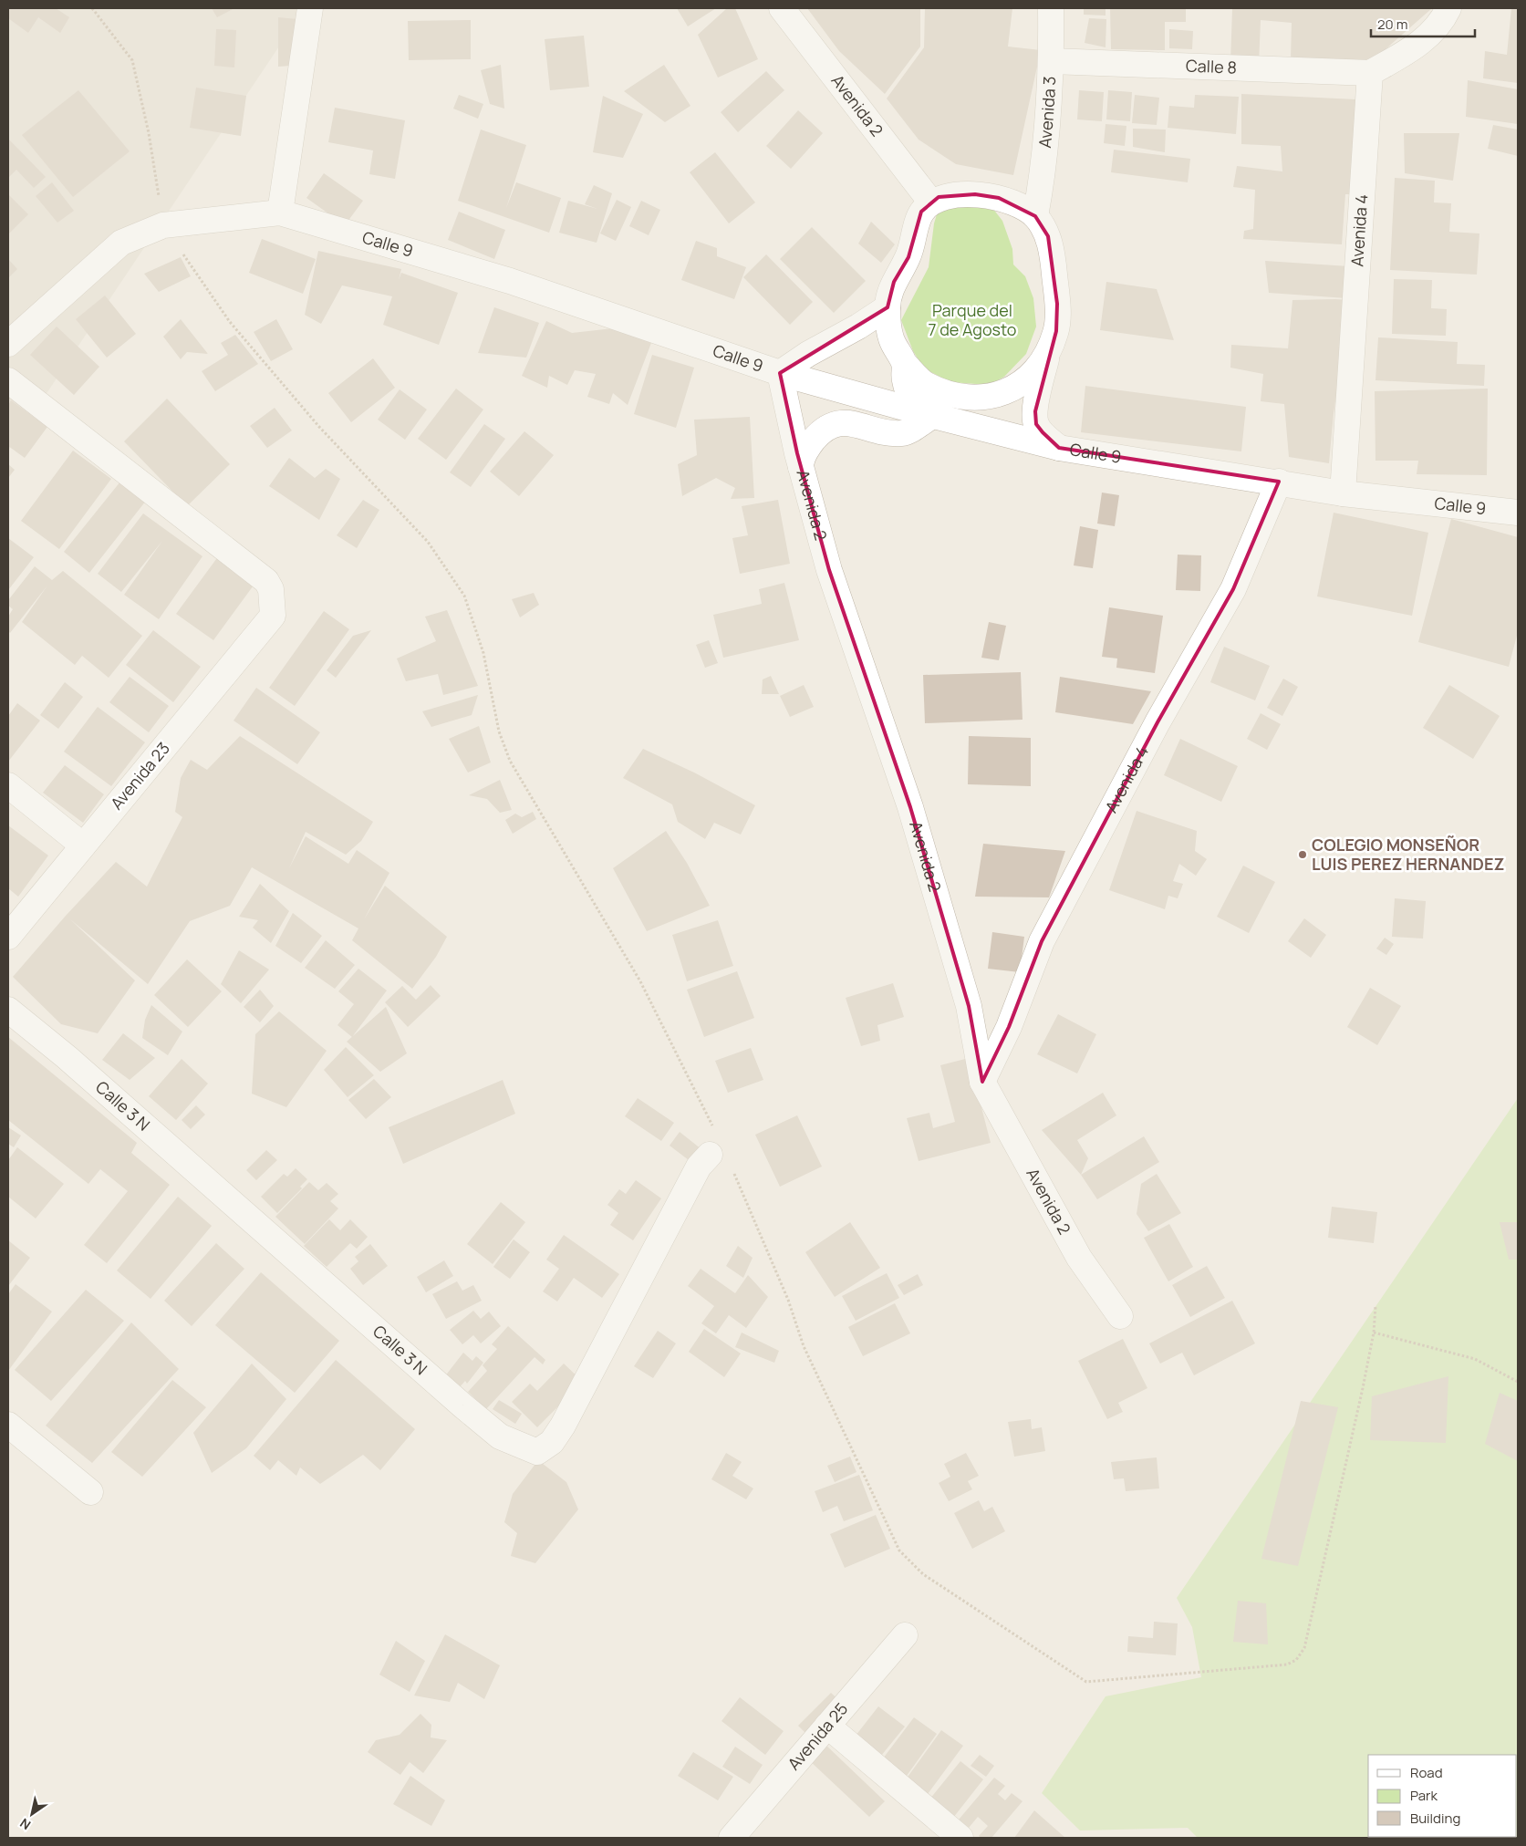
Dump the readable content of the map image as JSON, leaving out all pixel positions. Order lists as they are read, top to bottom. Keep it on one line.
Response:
{"streets":{"street":["Calle 8","Avenida 2","Avenida 3","Avenida 4","Calle 9","Avenida 23","Calle 3 N","Avenida 25"]},"crossings":[["Calle 8","Avenida 3"],["Calle 8","Avenida 4"],["Avenida 2","Avenida 4"],["Avenida 2","Calle 9"],["Avenida 4","Calle 9"]],"parks":["Parque del 7 de Agosto"],"places":["COLEGIO MONSEÑOR LUIS PEREZ HERNANDEZ"],"legend":["Road","Park","Building"],"scale_bar":"20 m","north":"bottom left"}
